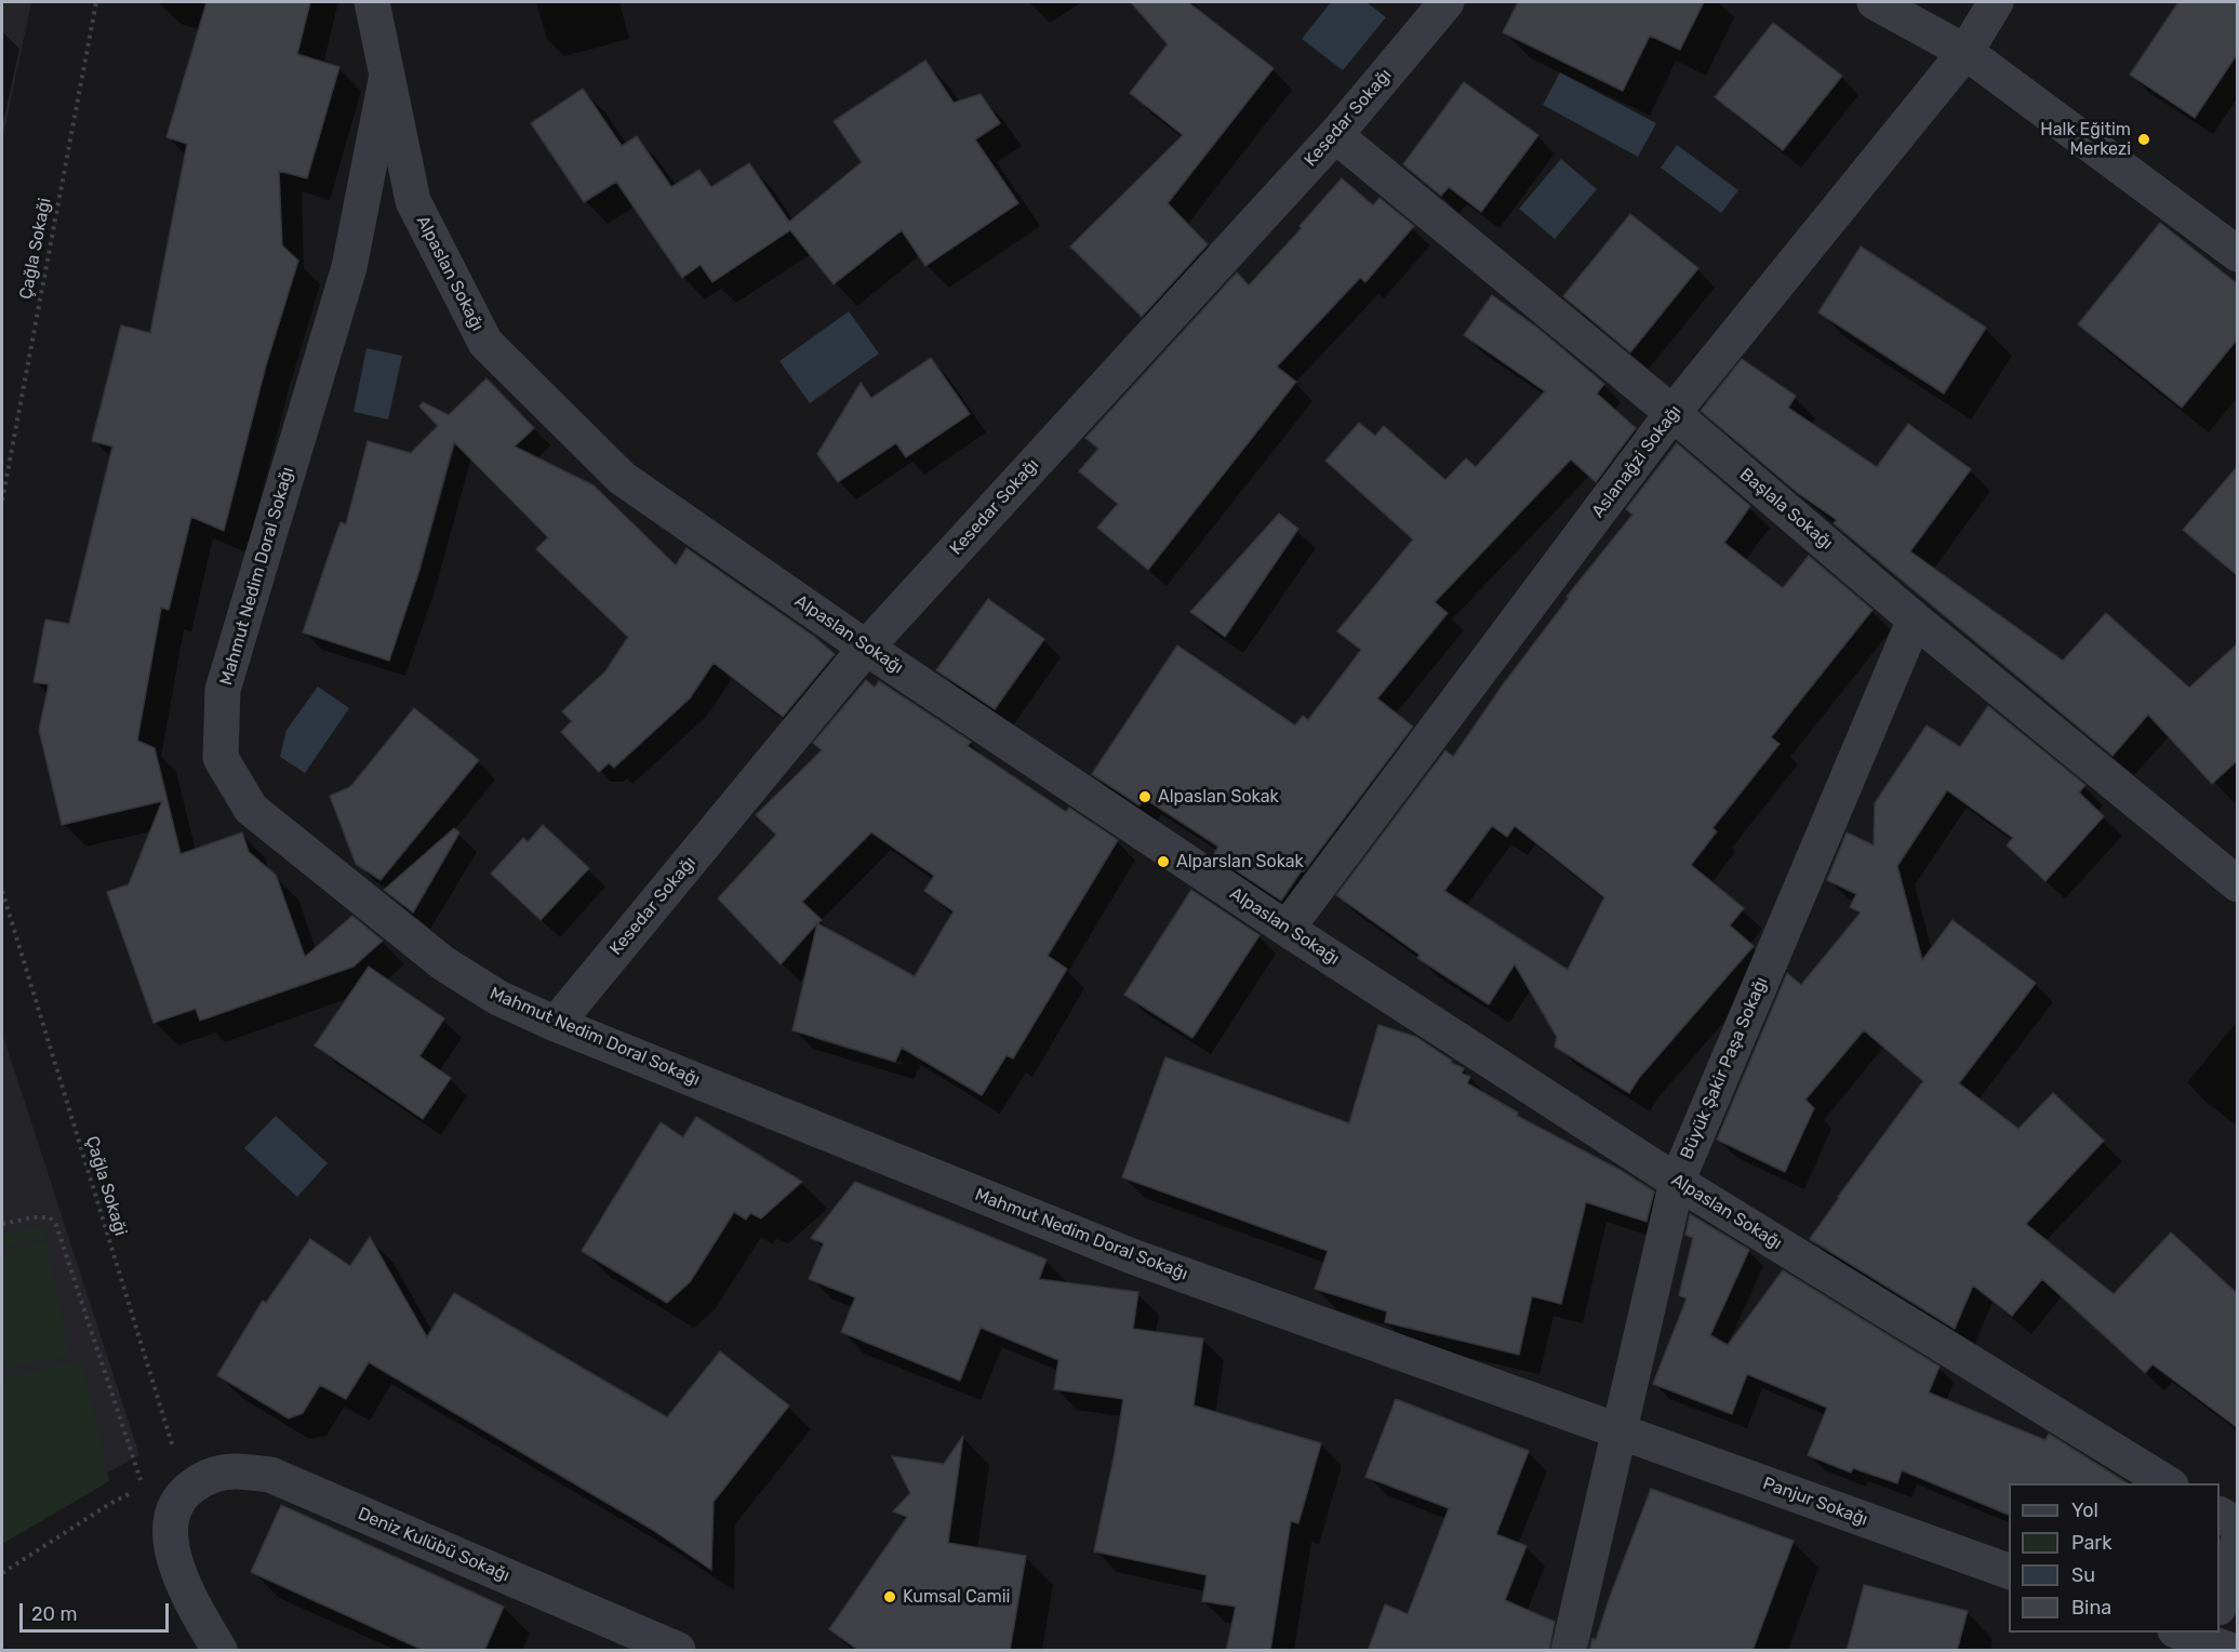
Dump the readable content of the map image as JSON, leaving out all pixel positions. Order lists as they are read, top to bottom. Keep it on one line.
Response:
{"streets":{"street":["Kesedar Sokağı","Alpaslan Sokağı","Aslanağzi Sokağı","Başlala Sokağı","Mahmut Nedim Doral Sokağı","Büyük Şakir Paşa Sokağı","Panjur Sokağı","Deniz Kulübü Sokağı"],"path":["Çağla Sokaği"]},"crossings":[["Kesedar Sokağı","Alpaslan Sokağı"],["Kesedar Sokağı","Başlala Sokağı"],["Kesedar Sokağı","Mahmut Nedim Doral Sokağı"],["Çağla Sokaği","Deniz Kulübü Sokağı"],["Alpaslan Sokağı","Aslanağzi Sokağı"],["Alpaslan Sokağı","Mahmut Nedim Doral Sokağı"],["Alpaslan Sokağı","Büyük Şakir Paşa Sokağı"],["Aslanağzi Sokağı","Başlala Sokağı"],["Başlala Sokağı","Büyük Şakir Paşa Sokağı"],["Mahmut Nedim Doral Sokağı","Büyük Şakir Paşa Sokağı"],["Mahmut Nedim Doral Sokağı","Panjur Sokağı"],["Büyük Şakir Paşa Sokağı","Panjur Sokağı"]],"places":["Halk Eğitim Merkezi","Alpaslan Sokak","Alparslan Sokak","Kumsal Camii"],"legend":["Yol","Park","Su","Bina"],"scale_bar":"20 m"}
